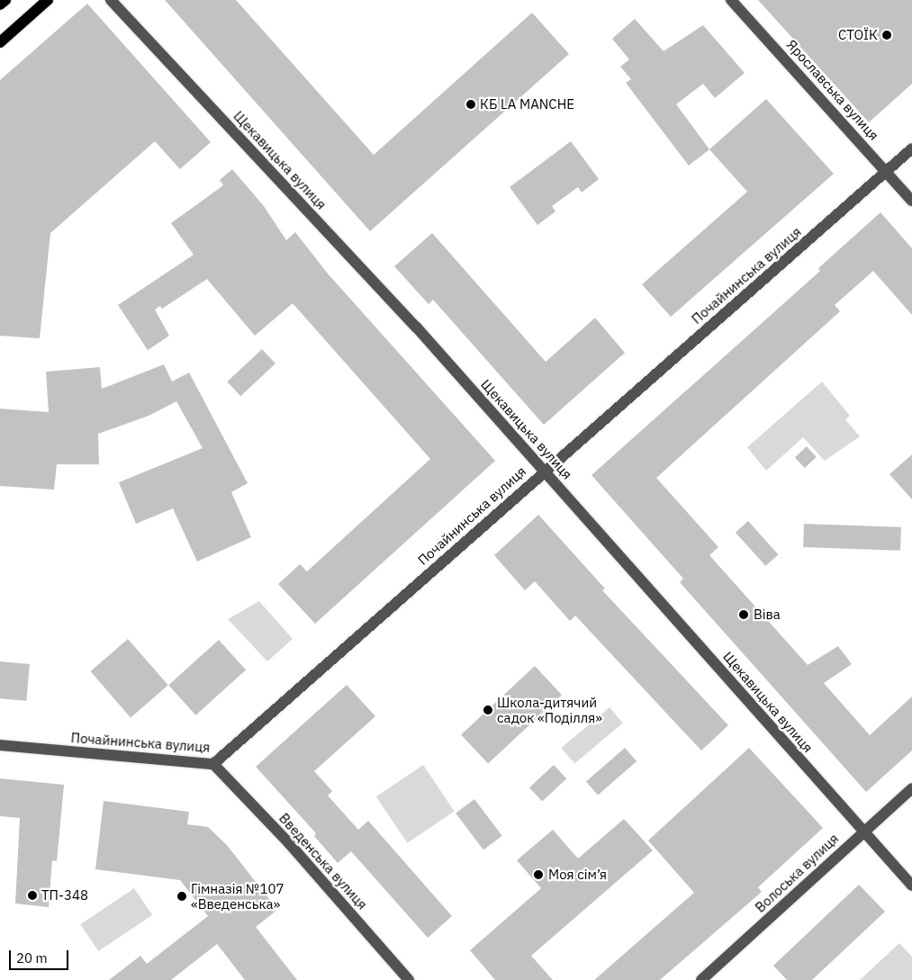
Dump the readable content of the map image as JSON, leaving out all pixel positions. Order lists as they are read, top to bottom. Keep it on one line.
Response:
{"streets":{"street":["Ярославська вулиця","Щекавицька вулиця","Почайнинська вулиця","Введенська вулиця","Волоська вулиця"]},"crossings":[["Ярославська вулиця","Почайнинська вулиця"],["Щекавицька вулиця","Почайнинська вулиця"],["Щекавицька вулиця","Волоська вулиця"],["Почайнинська вулиця","Введенська вулиця"]],"places":["СТОЇК","КБ LA MANCHE","Віва","Школа-дитячий садок «Поділля»","Моя сім’я","ТП-348","Гімназія №107 «Введенська»"],"scale_bar":"20 m"}
